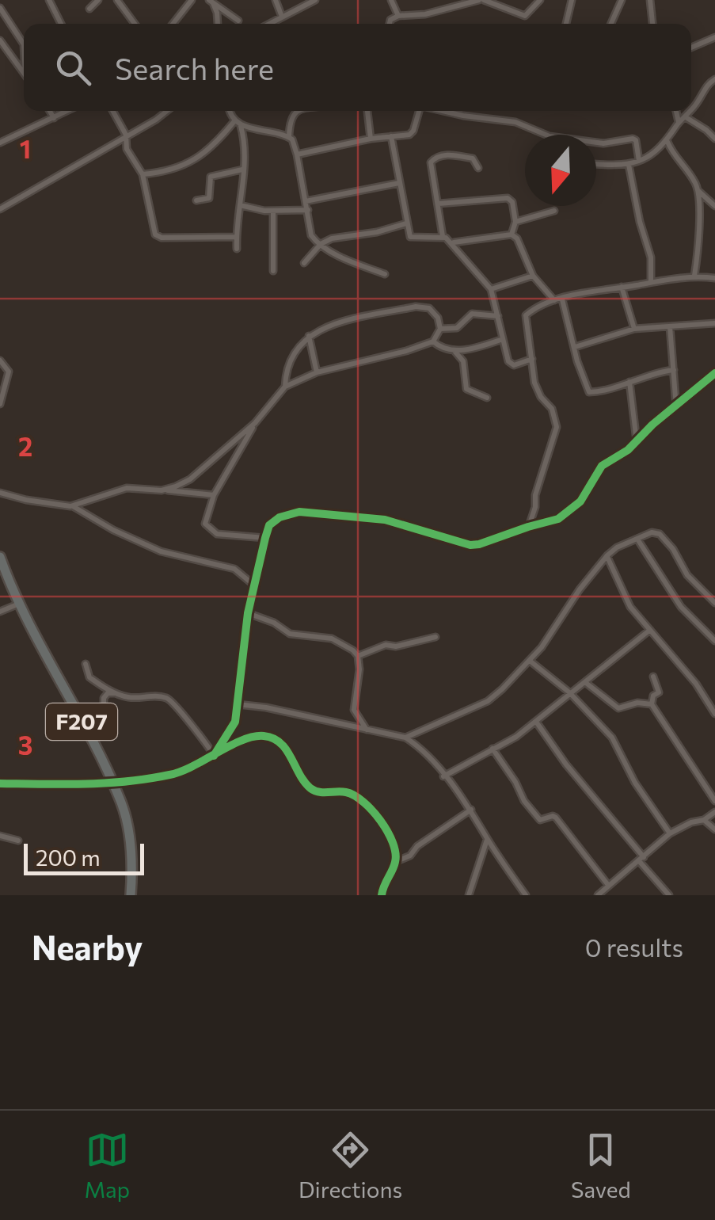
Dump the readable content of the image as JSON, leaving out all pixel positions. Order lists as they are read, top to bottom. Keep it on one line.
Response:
{"streets":{"main road":["F207"]},"scale_bar":"200 m","north":"bottom","page":{"search":"Search here","scale":"200 m","heading":["Nearby","0 results"],"nav":["Map","Directions","Saved"]},"grid":{"rows":["1","2","3"]}}
